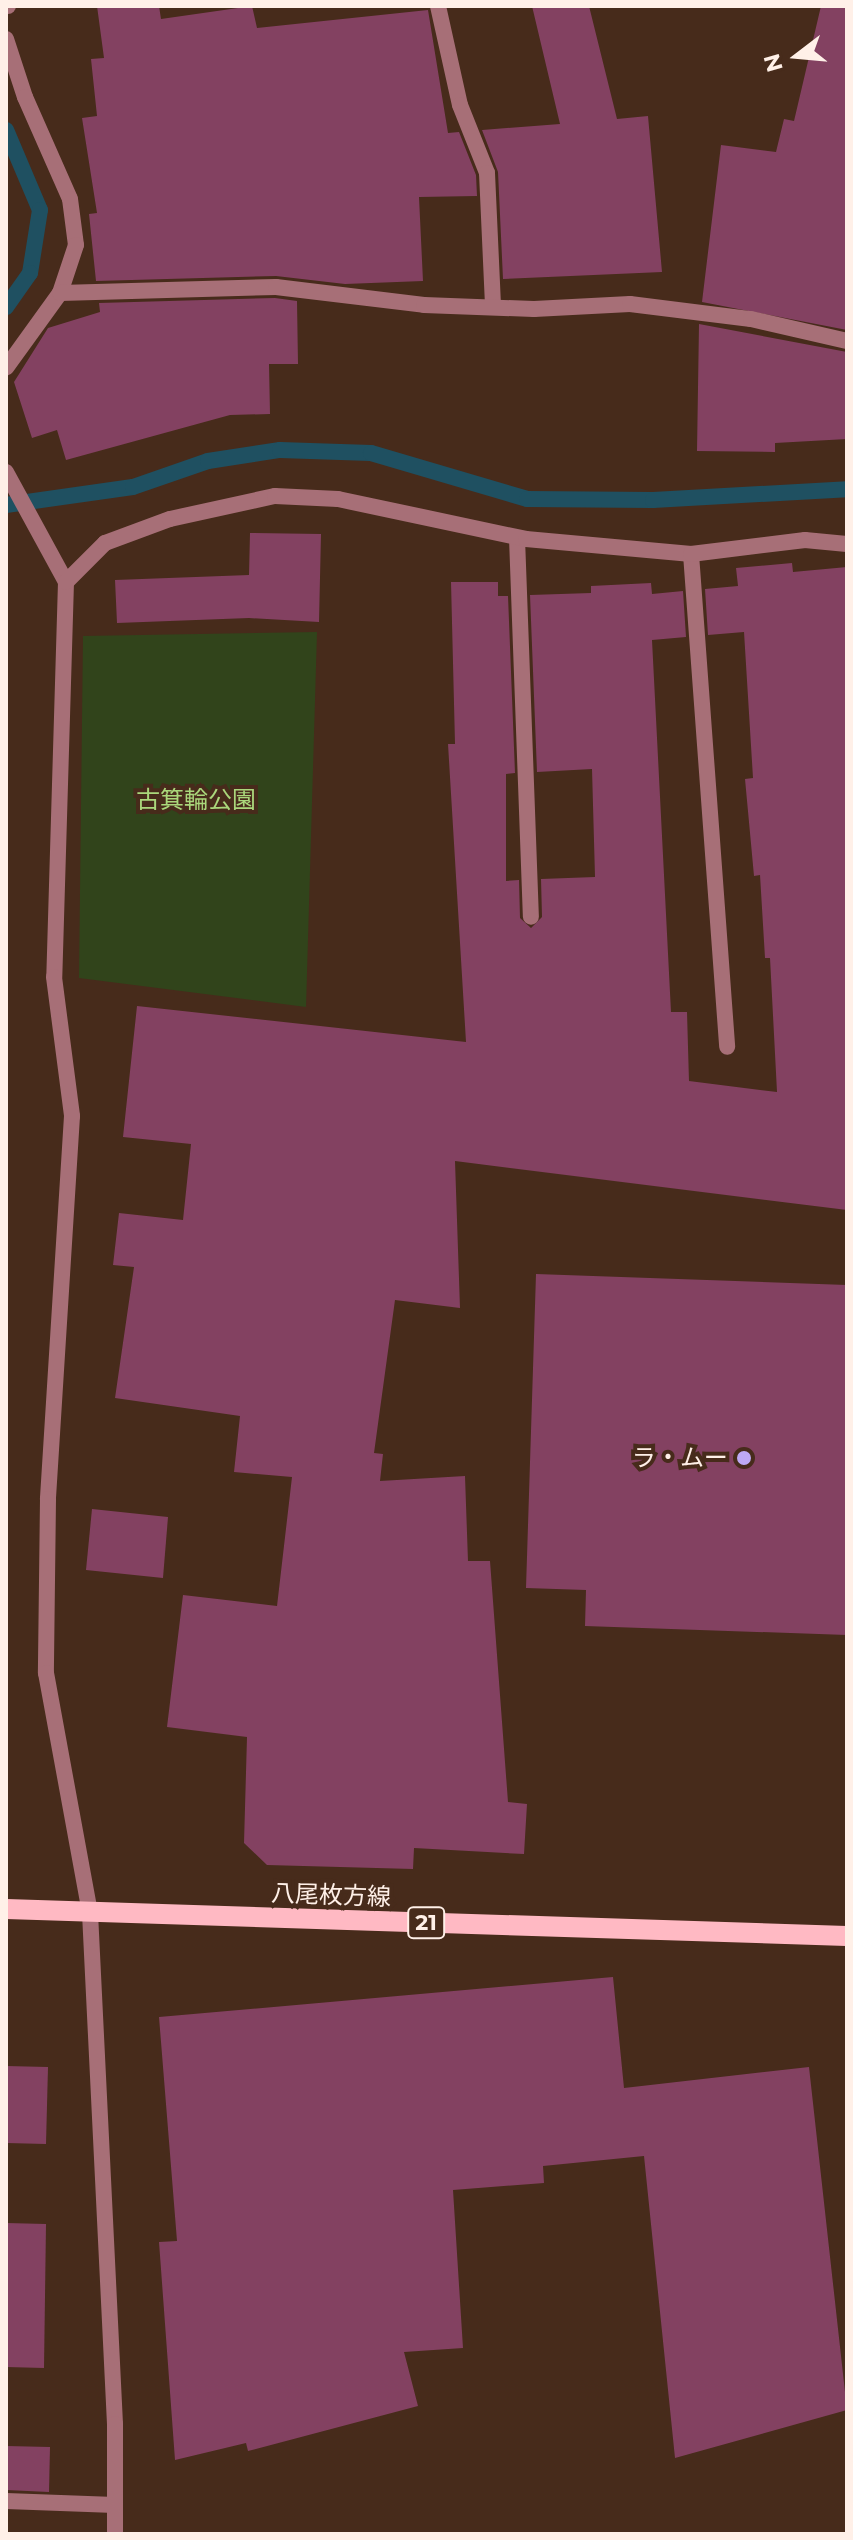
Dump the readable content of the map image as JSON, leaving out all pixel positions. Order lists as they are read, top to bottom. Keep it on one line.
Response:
{"streets":{"main road":["八尾枚方線","21"]},"parks":["古箕輪公園"],"places":["ラ・ムー"],"north":"left"}
